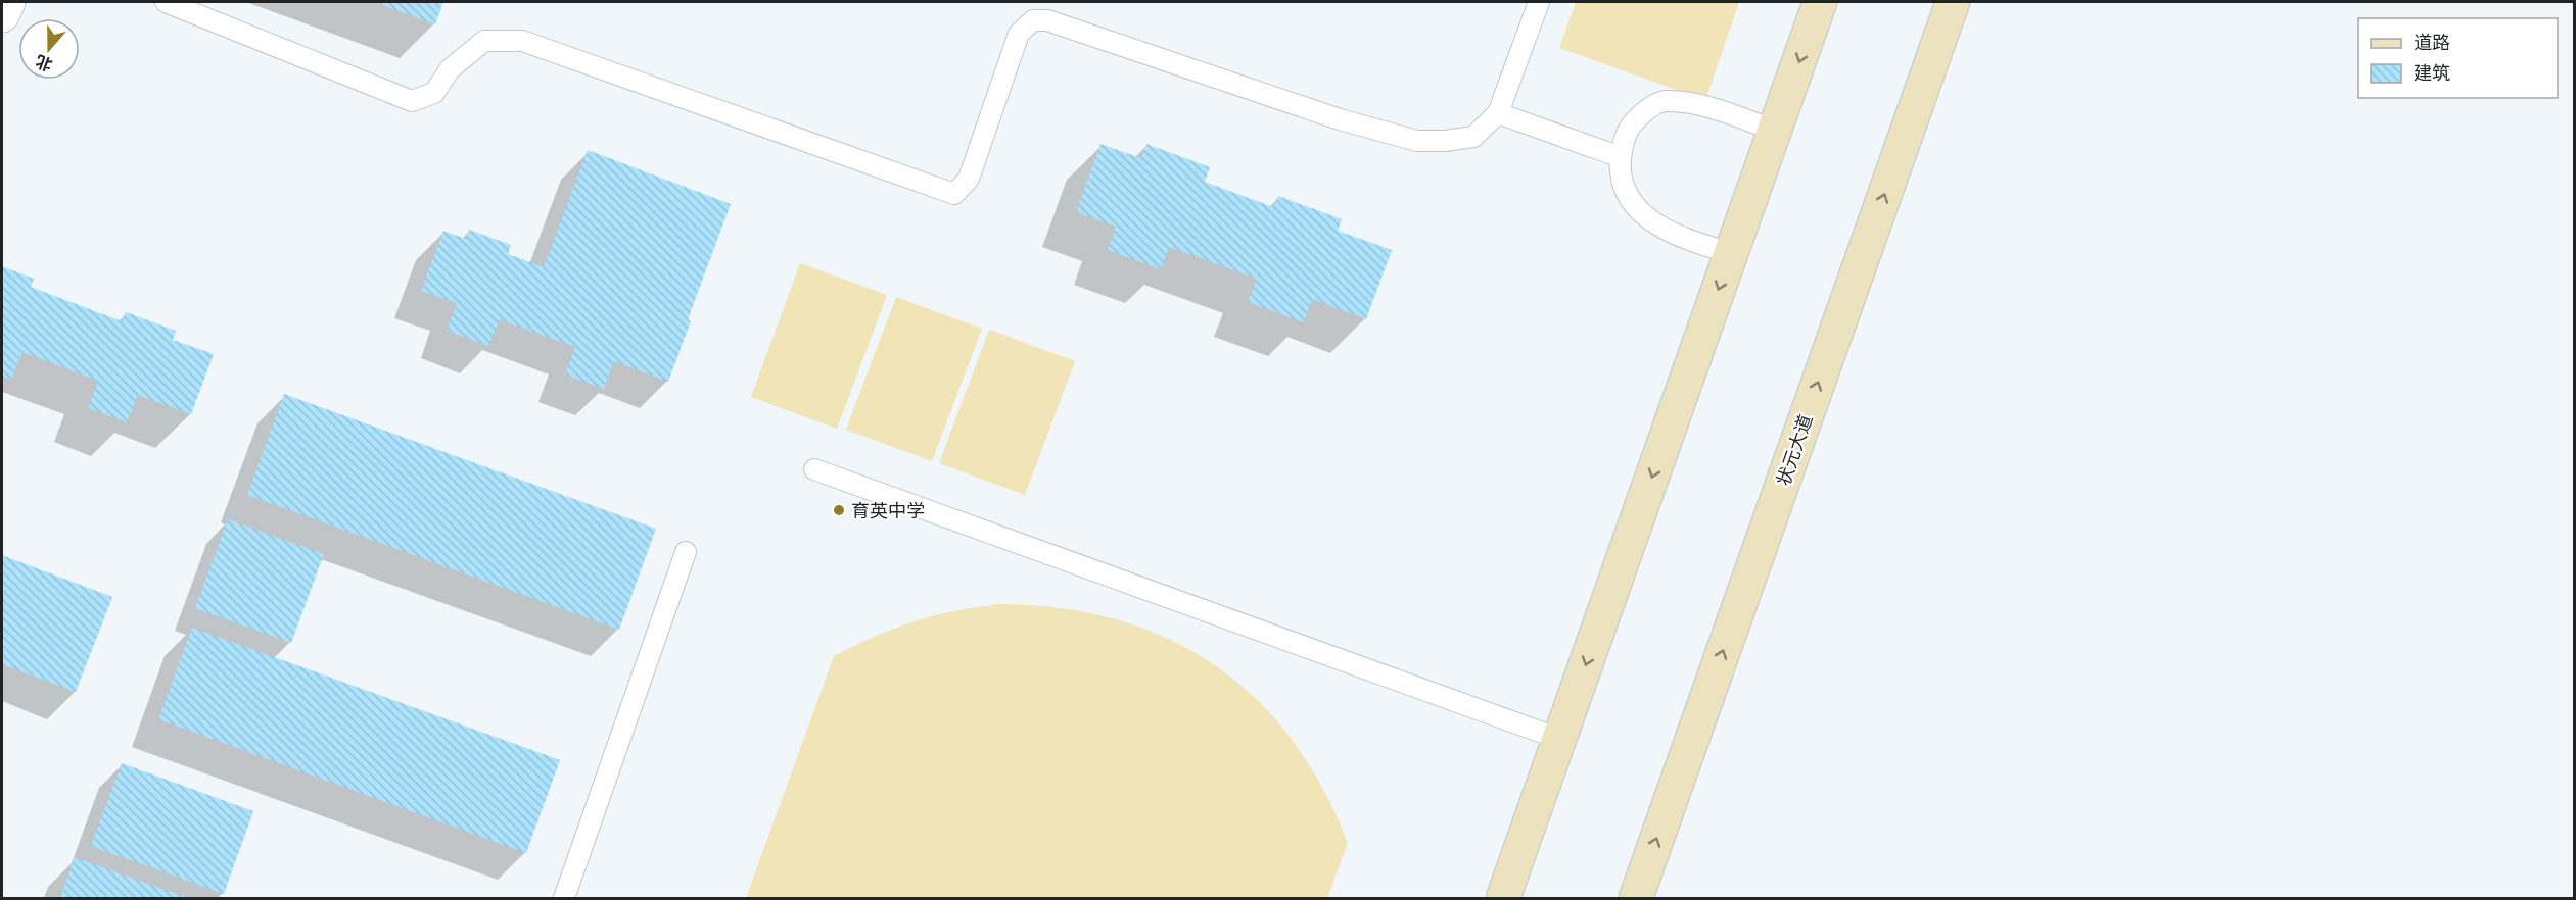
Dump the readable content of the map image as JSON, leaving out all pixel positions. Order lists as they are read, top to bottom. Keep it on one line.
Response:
{"streets":{"main road":["状元大道"]},"places":["育英中学"],"legend":["道路","建筑"],"north":"bottom"}
